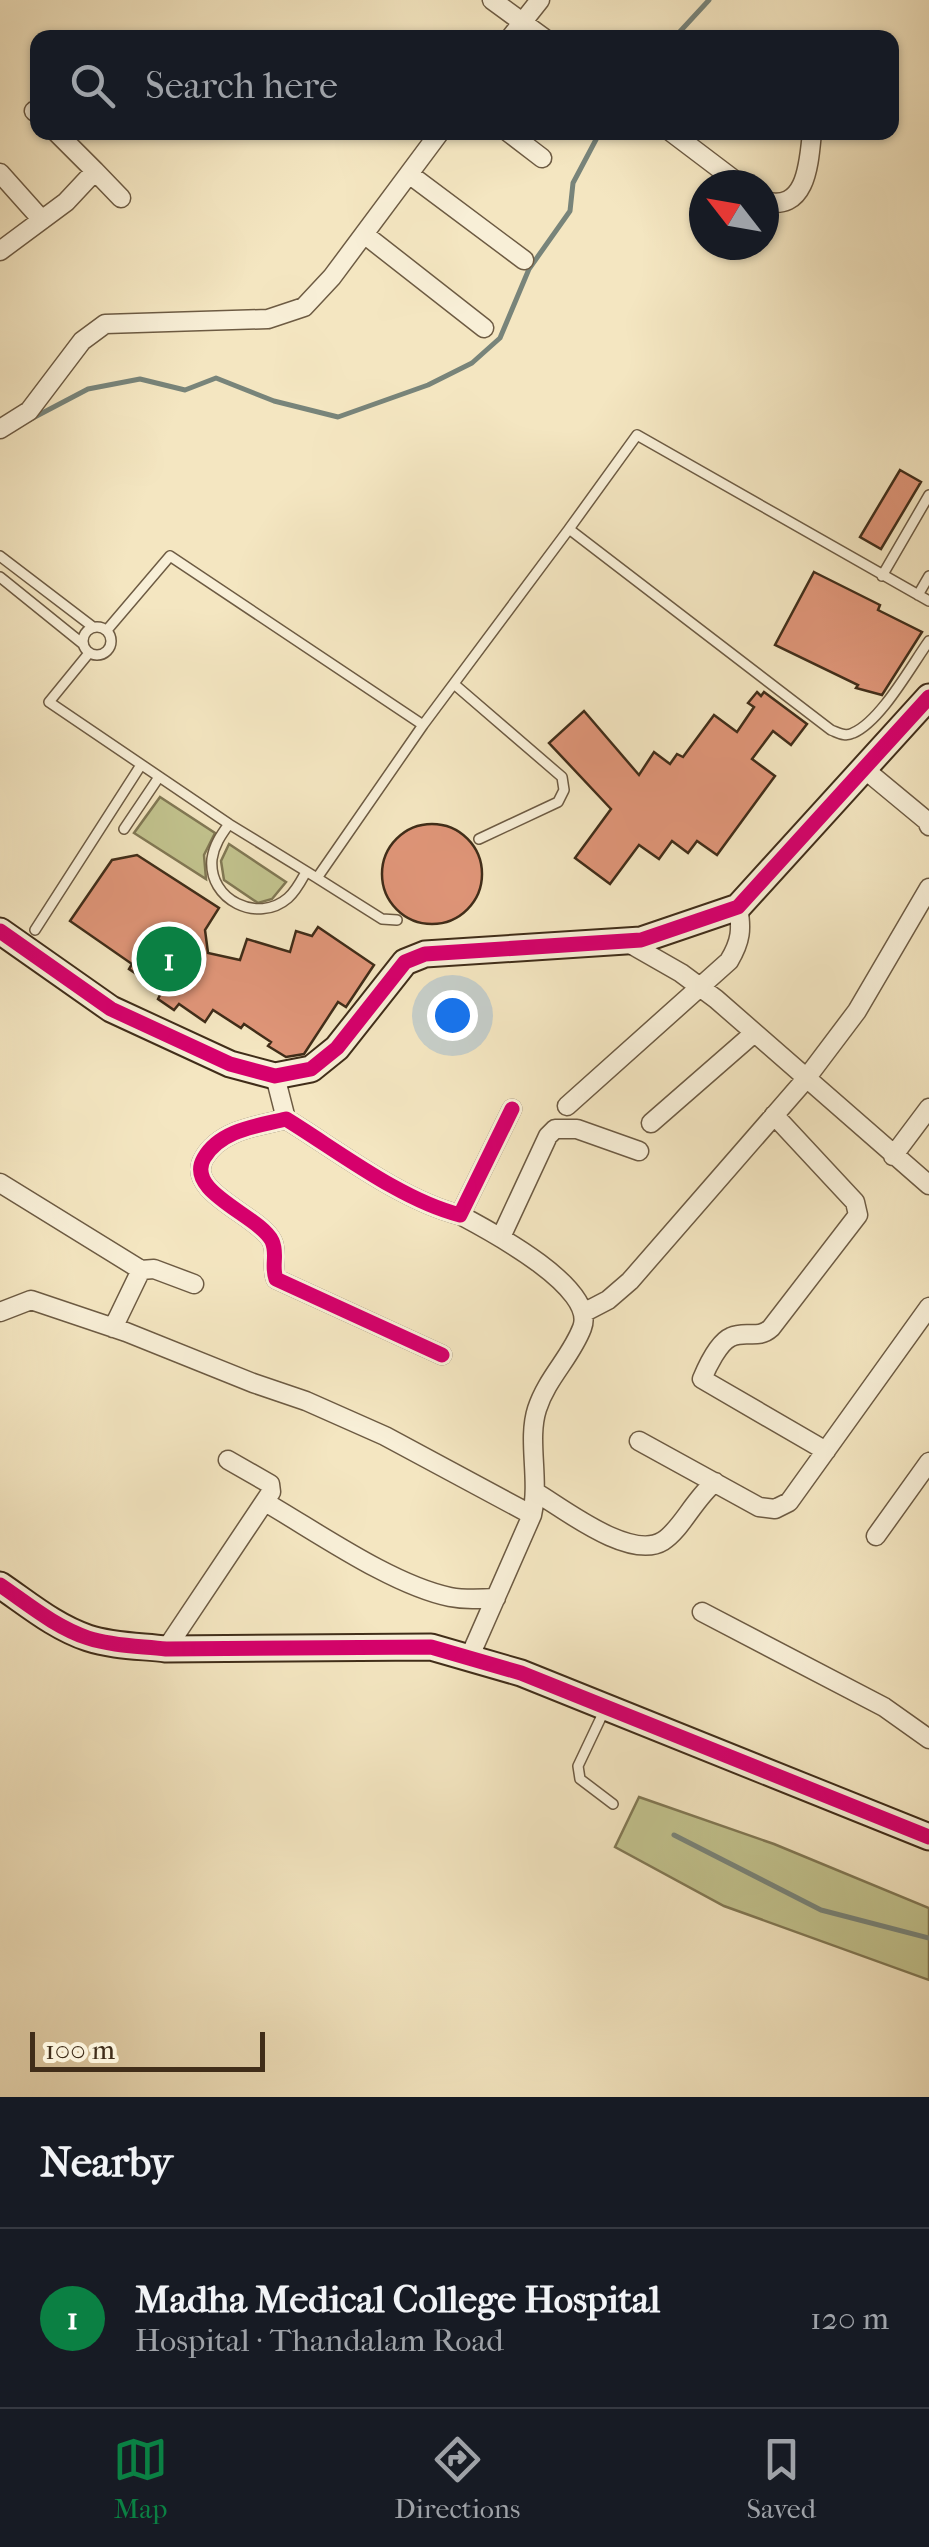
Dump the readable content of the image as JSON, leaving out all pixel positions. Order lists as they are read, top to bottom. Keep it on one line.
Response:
{"scale_bar":"100 m","north":"top left","page":{"search":"Search here","pins":"1","scale":"100 m","heading":"Nearby","list":[{"mark":"1","name":"Madha Medical College Hospital","note":"Hospital · Thandalam Road","value":"120 m"}],"nav":["Map","Directions","Saved"]}}
